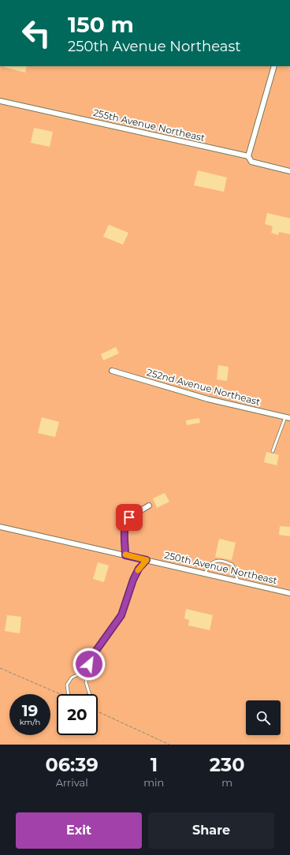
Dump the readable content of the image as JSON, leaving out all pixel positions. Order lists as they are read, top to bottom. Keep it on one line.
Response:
{"streets":{"street":["255th Avenue Northeast","252nd Avenue Northeast","250th Avenue Northeast"]},"page":{"turn":["150 m","250th Avenue Northeast"],"speed":"19 km/h","limit":"20","eta":["06:39","Arrival","1","min","230","m"],"buttons":["Exit","Share"]}}
